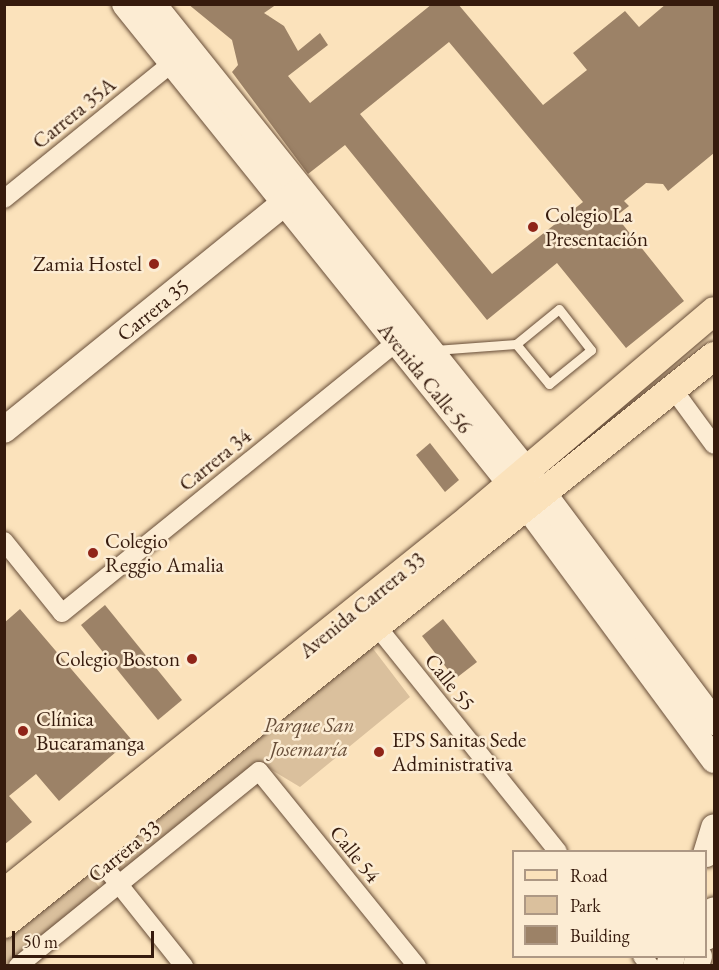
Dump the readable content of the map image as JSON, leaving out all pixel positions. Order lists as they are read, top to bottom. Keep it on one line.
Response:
{"streets":{"main road":["Carrera 35","Avenida Calle 56","Avenida Carrera 33"],"street":["Carrera 35A","Carrera 34","Calle 55","Carrera 33","Calle 54"]},"crossings":[["Carrera 35A","Avenida Calle 56"],["Carrera 35","Avenida Calle 56"],["Avenida Calle 56","Carrera 34"],["Avenida Calle 56","Avenida Carrera 33"],["Avenida Carrera 33","Calle 55"],["Carrera 33","Calle 54"]],"parks":["Parque San Josemaría"],"places":["Colegio La Presentación","Zamia Hostel","Colegio Reggio Amalia","Colegio Boston","Clínica Bucaramanga","EPS Sanitas Sede Administrativa"],"legend":["Road","Park","Building"],"scale_bar":"50 m"}
